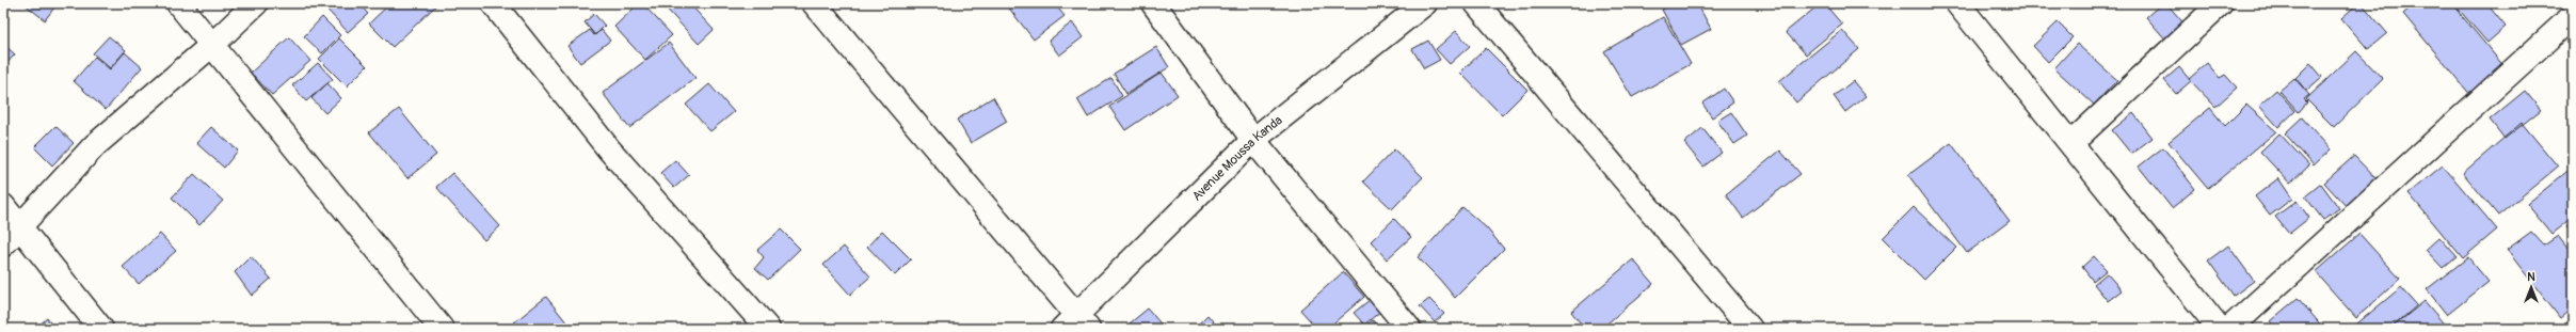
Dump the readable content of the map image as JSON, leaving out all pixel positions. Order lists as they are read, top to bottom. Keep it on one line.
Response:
{"streets":{"street":["Avenue Moussa Kanda"]},"north":"top"}
